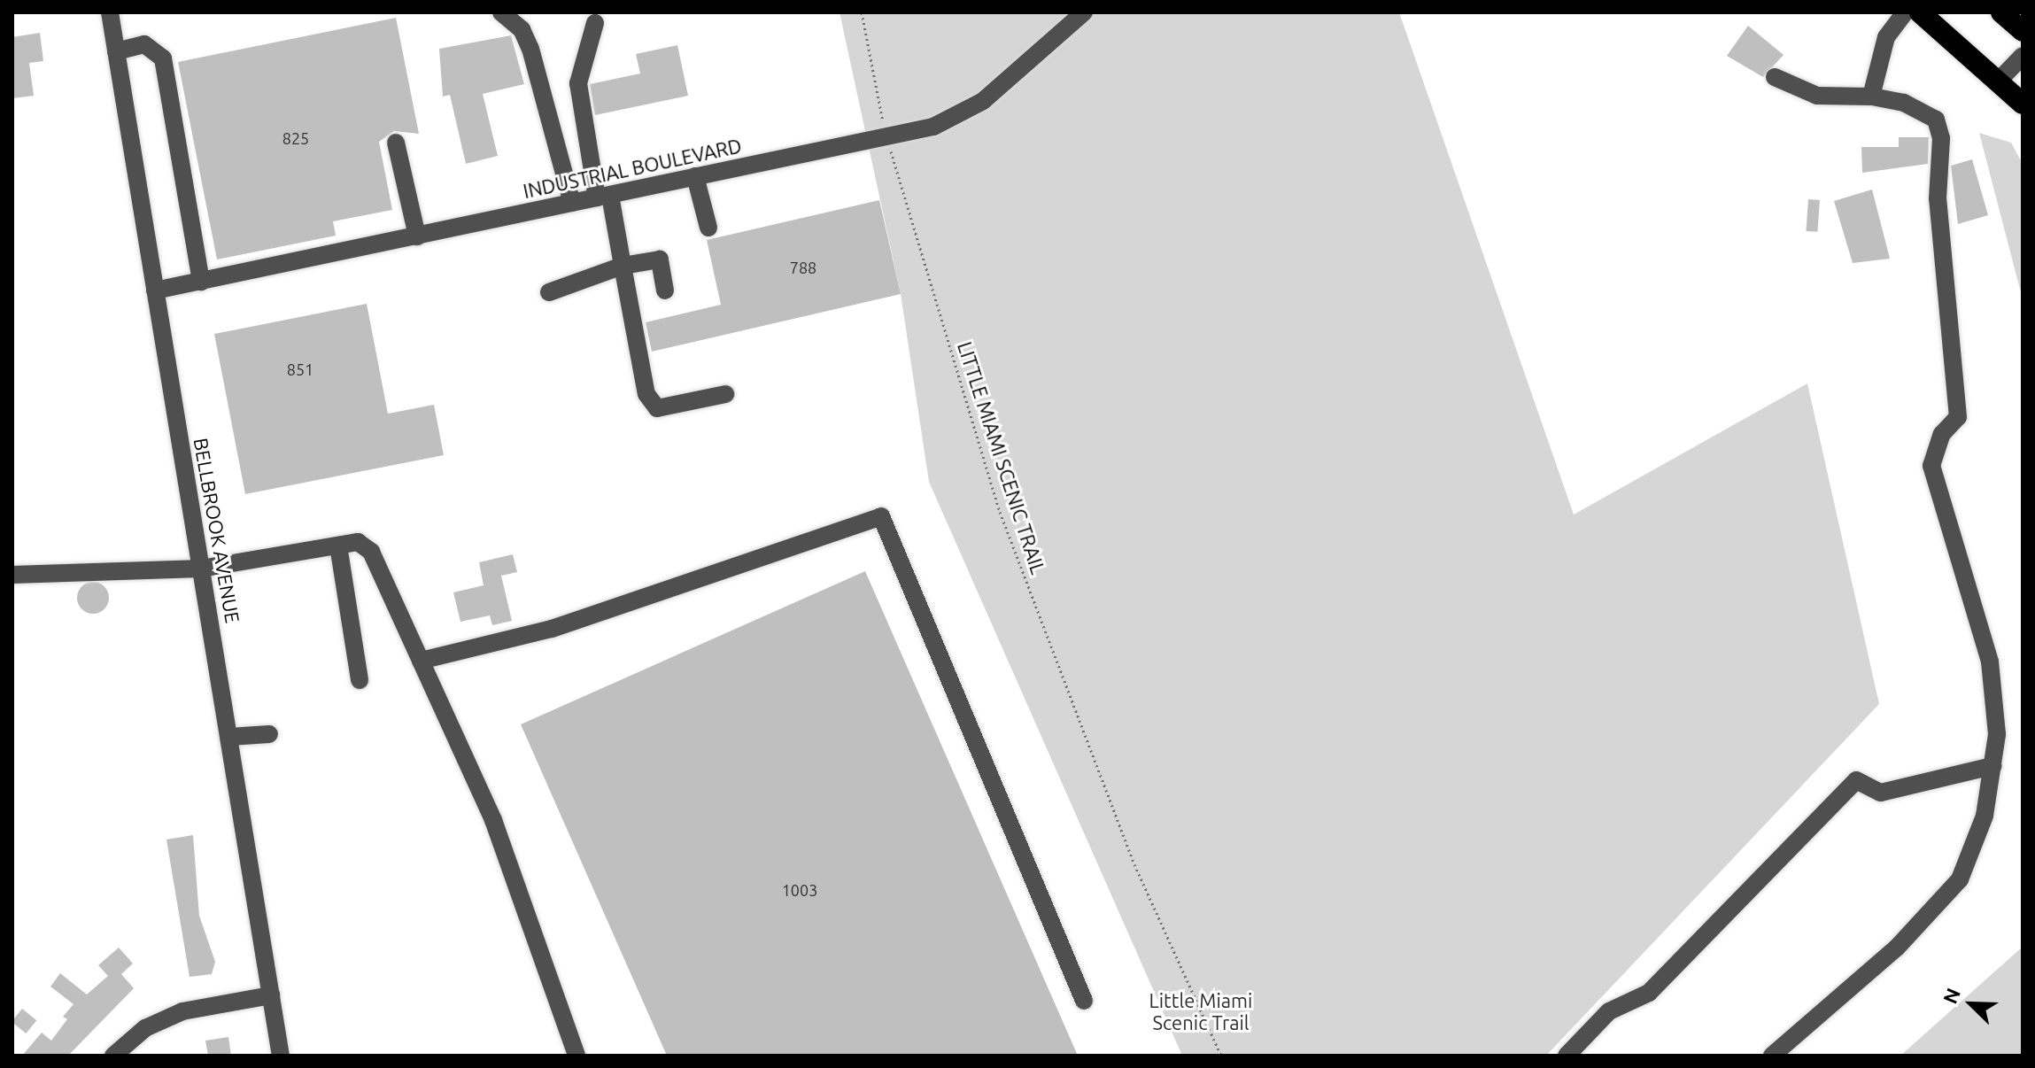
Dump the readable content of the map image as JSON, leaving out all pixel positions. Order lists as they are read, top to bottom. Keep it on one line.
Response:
{"streets":{"street":["INDUSTRIAL BOULEVARD","BELLBROOK AVENUE"],"path":["LITTLE MIAMI SCENIC TRAIL"]},"crossings":[["INDUSTRIAL BOULEVARD","LITTLE MIAMI SCENIC TRAIL"],["INDUSTRIAL BOULEVARD","BELLBROOK AVENUE"]],"parks":["Little Miami Scenic Trail"],"house_numbers":["825","788","851","1003"],"north":"top left"}
